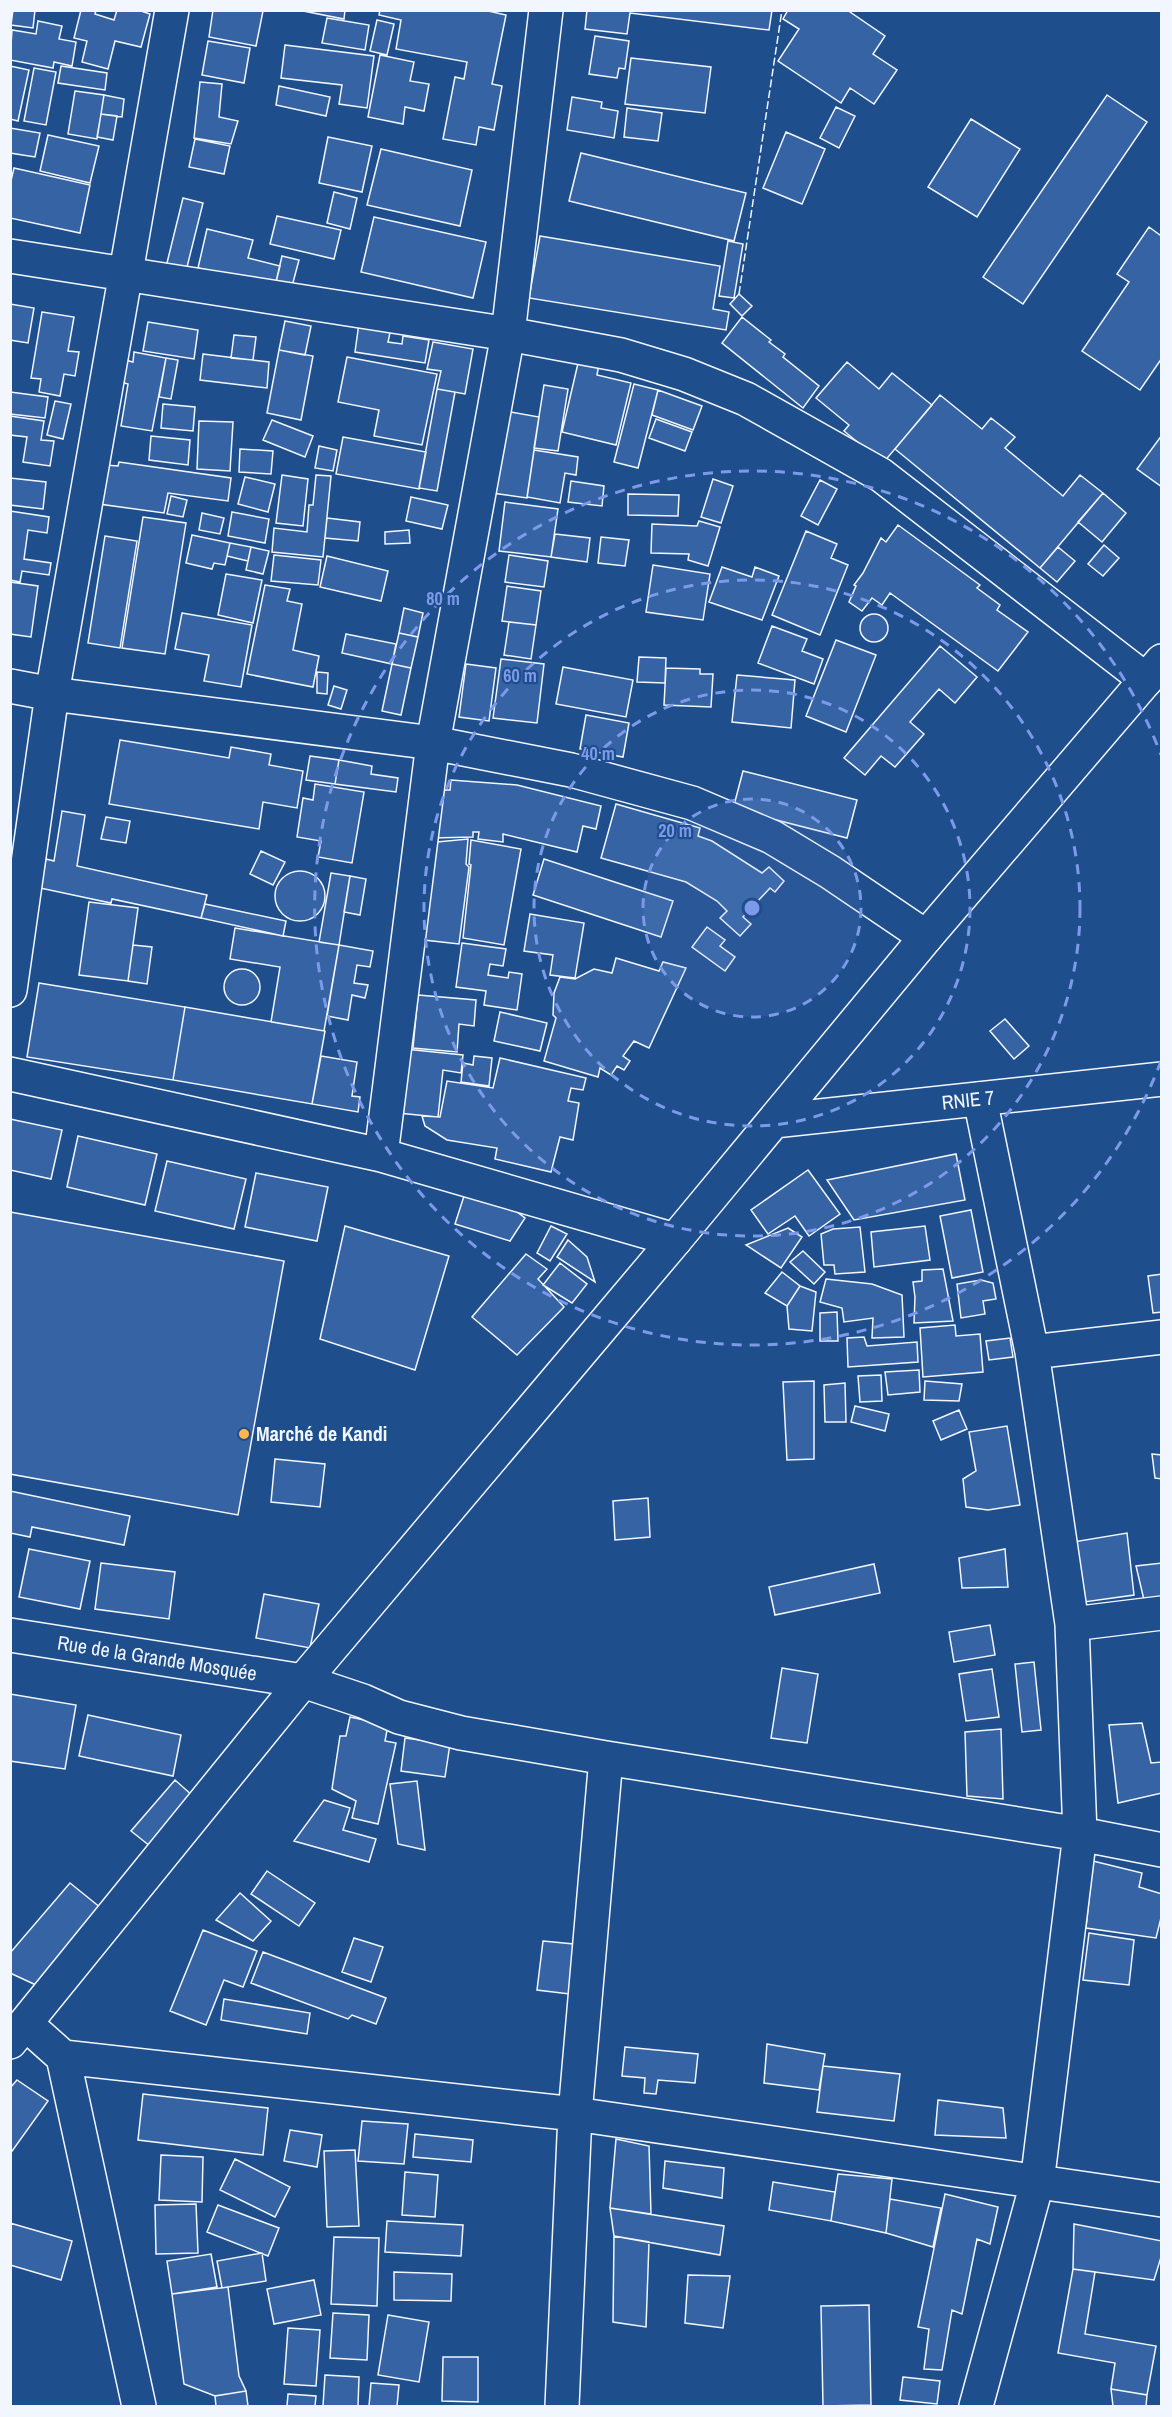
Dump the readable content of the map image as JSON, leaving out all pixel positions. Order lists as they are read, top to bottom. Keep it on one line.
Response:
{"streets":{"street":["RNIE 7","Rue de la Grande Mosquée"]},"places":["Marché de Kandi"],"rings":["80 m","60 m","40 m","20 m"]}
